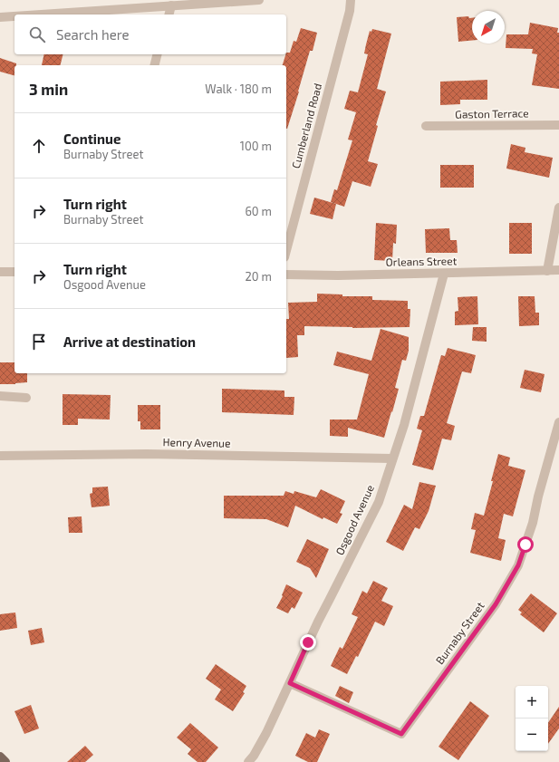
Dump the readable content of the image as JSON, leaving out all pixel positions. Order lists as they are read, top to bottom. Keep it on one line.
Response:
{"streets":{"street":["Gaston Terrace","Cumberland Road","Orleans Street","Henry Avenue","Osgood Avenue","Burnaby Street"]},"crossings":[["Orleans Street","Osgood Avenue"],["Henry Avenue","Osgood Avenue"],["Osgood Avenue","Burnaby Street"]],"north":"bottom left","page":{"search":"Search here","heading":["3 min","Walk · 180 m"],"list":[["Continue","Burnaby Street","100 m"],["Turn right","Burnaby Street","60 m"],["Turn right","Osgood Avenue","20 m"],"Arrive at destination"],"map_buttons":["+","−"]}}
